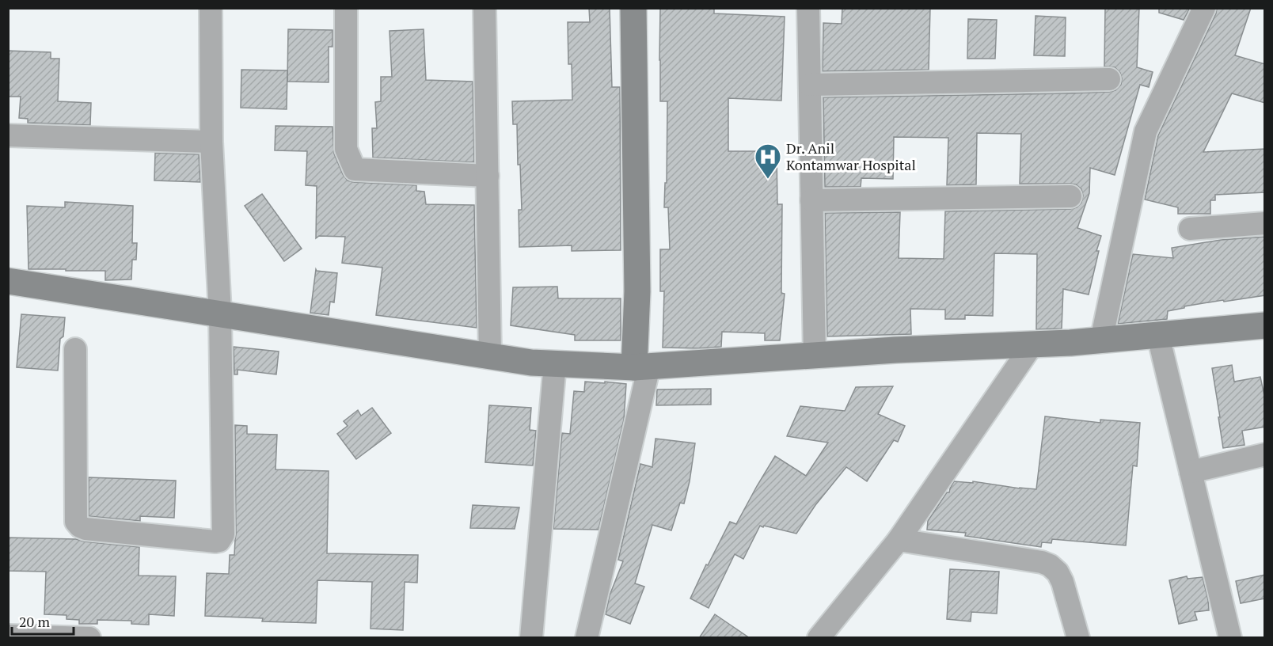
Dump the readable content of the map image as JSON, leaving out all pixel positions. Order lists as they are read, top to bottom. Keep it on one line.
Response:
{"places":{"hospital":["Dr. Anil Kontamwar Hospital"]},"scale_bar":"20 m"}
